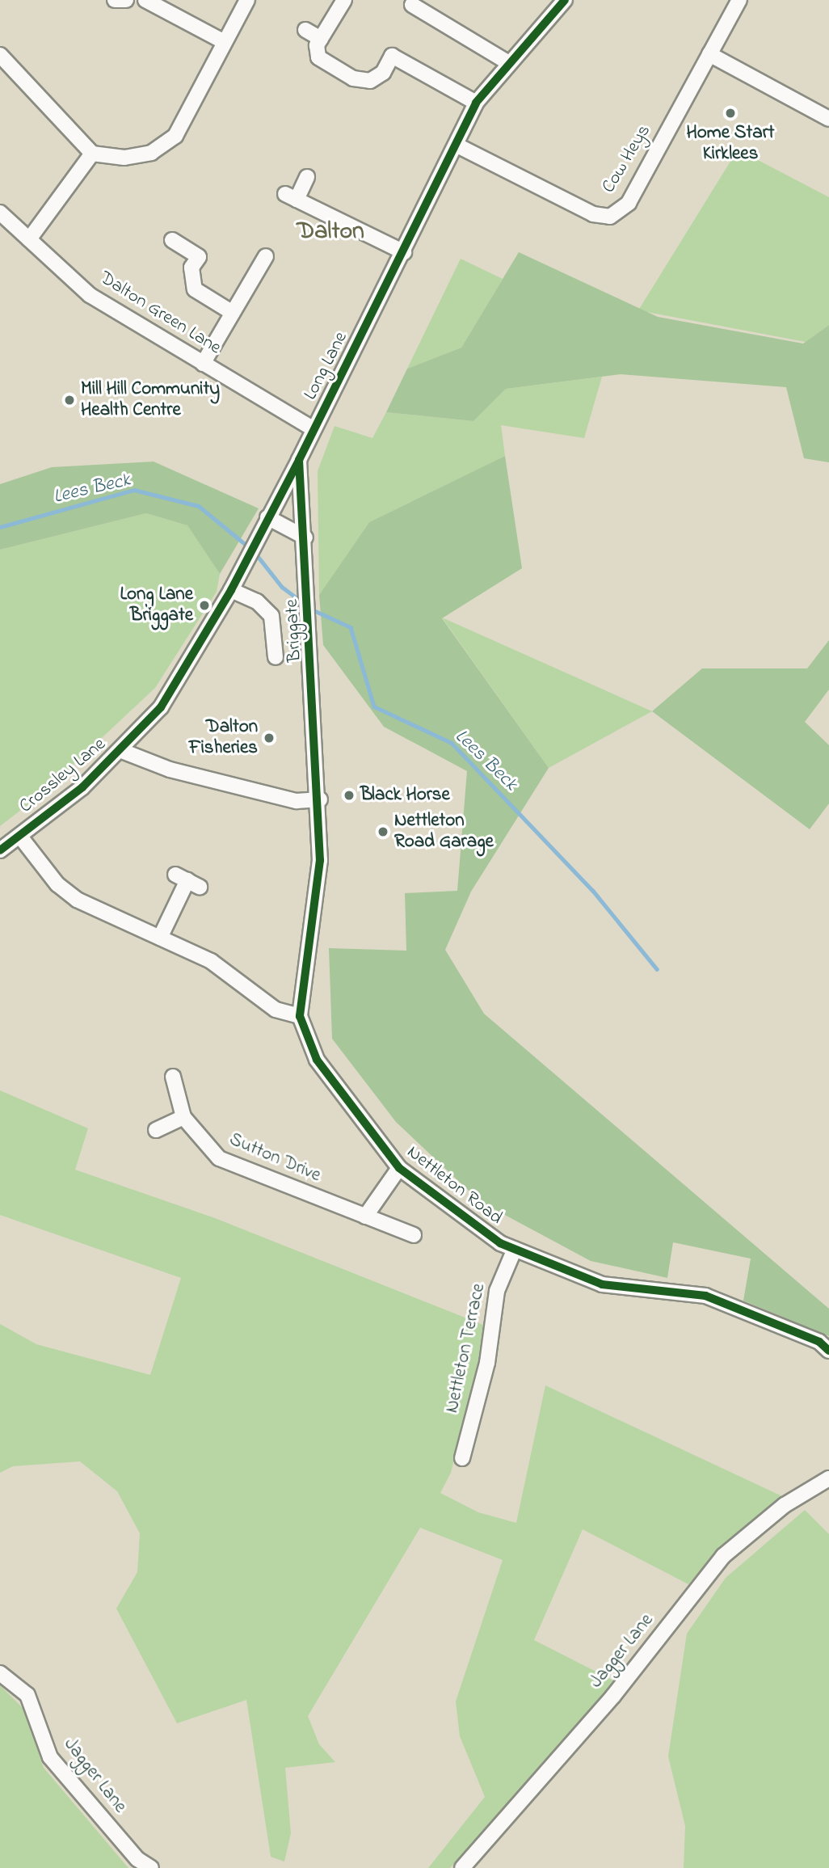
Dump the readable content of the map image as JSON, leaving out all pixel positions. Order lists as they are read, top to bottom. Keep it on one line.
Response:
{"streets":{"street":["Cow Heys","Dalton Green Lane","Long Lane","Briggate","Crossley Lane","Sutton Drive","Nettleton Road","Nettleton Terrace","Jagger Lane"]},"crossings":[["Cow Heys","Long Lane"],["Dalton Green Lane","Long Lane"],["Long Lane","Briggate"],["Long Lane","Crossley Lane"],["Briggate","Crossley Lane"],["Briggate","Nettleton Road"],["Crossley Lane","Nettleton Road"],["Nettleton Road","Nettleton Terrace"]],"districts":["Dalton"],"water":["Lees Beck"],"places":["Home Start Kirklees","Mill Hill Community Health Centre","Long Lane Briggate","Dalton Fisheries","Black Horse","Nettleton Road Garage"]}
